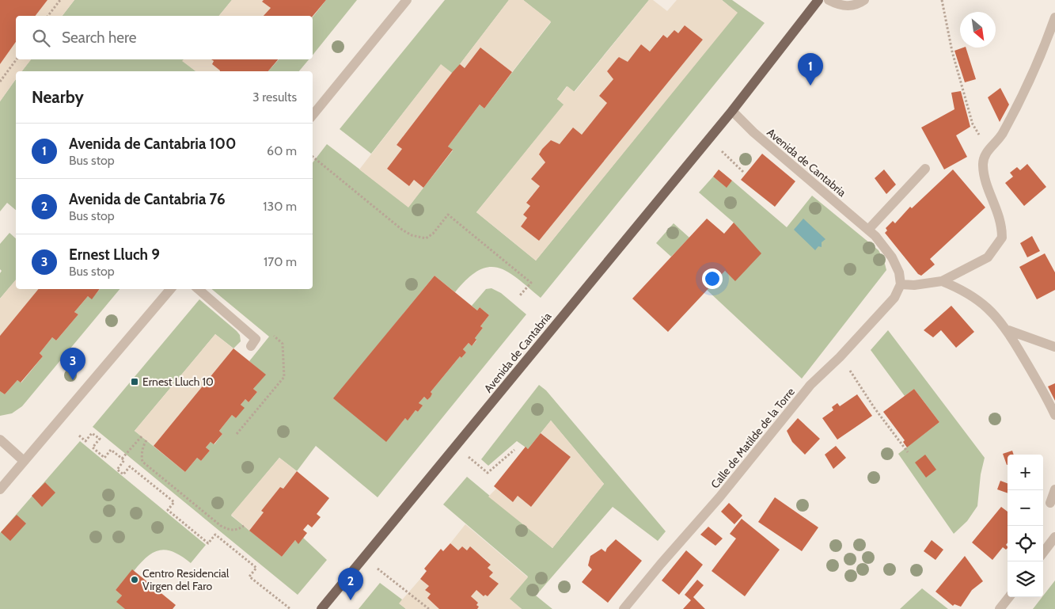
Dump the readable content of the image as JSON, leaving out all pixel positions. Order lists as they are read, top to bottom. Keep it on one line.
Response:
{"streets":{"main road":["Avenida de Cantabria"],"street":["Calle de Matilde de la Torre"]},"places":{"transit":["Ernest Lluch 10"],"other":["Centro Residencial Virgen del Faro"]},"north":"bottom right","page":{"search":"Search here","pins":["1","3","2"],"heading":["Nearby","3 results"],"list":[{"mark":"1","name":"Avenida de Cantabria 100","note":"Bus stop","value":"60 m"},{"mark":"2","name":"Avenida de Cantabria 76","note":"Bus stop","value":"130 m"},{"mark":"3","name":"Ernest Lluch 9","note":"Bus stop","value":"170 m"}],"map_buttons":["+","−"]}}
